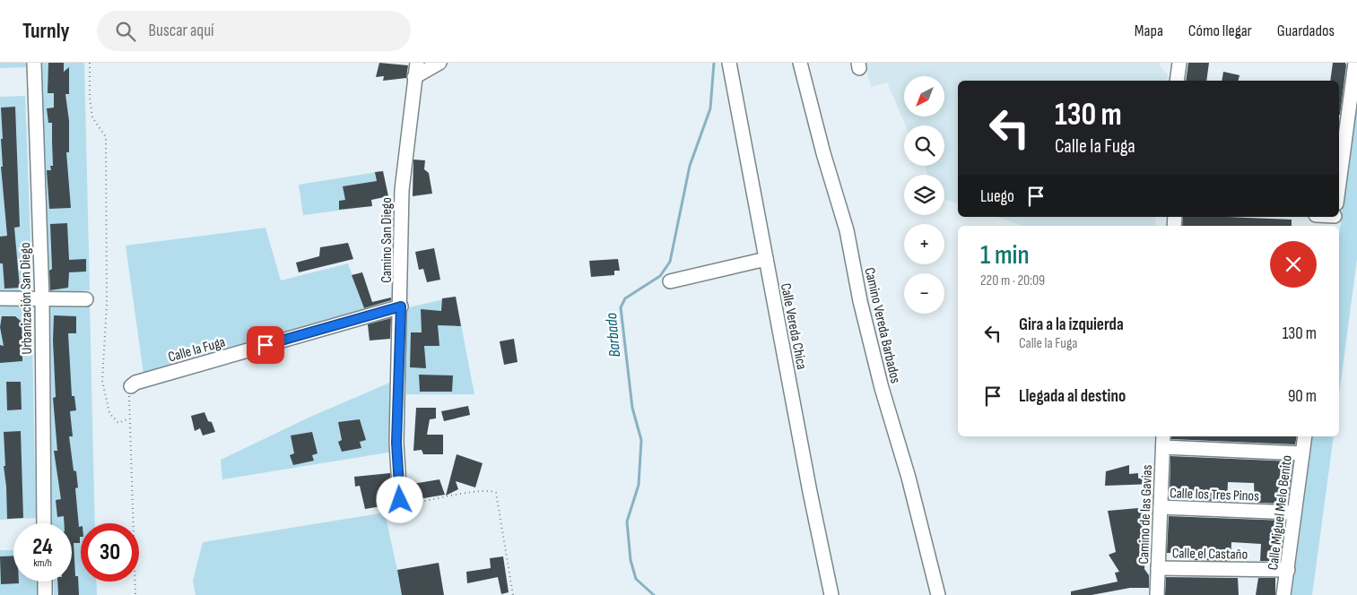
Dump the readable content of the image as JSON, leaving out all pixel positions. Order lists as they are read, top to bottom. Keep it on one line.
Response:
{"streets":{"street":["Camino San Diego","Urbanización San Diego","Camino Vereda Barbados","Calle Vereda Chica","Calle la Fuga","Calle los Tres Pinos","Calle Miguel Melo Benito","Camino de las Gavias","Calle el Castaño"]},"crossings":[["Camino San Diego","Calle la Fuga"],["Calle los Tres Pinos","Calle Miguel Melo Benito"],["Calle los Tres Pinos","Camino de las Gavias"],["Calle Miguel Melo Benito","Calle el Castaño"],["Camino de las Gavias","Calle el Castaño"]],"water":["Barbado"],"north":"bottom left","page":{"header":"Turnly","search":"Buscar aquí","nav":["Mapa","Cómo llegar","Guardados"],"map_buttons":["+","−"],"turn":["130 m","Calle la Fuga"],"then":"Luego","heading":["1 min","220 m · 20:09"],"list":[{"name":"Gira a la izquierda","note":"Calle la Fuga","value":"130 m"},{"name":"Llegada al destino","value":"90 m"}],"speed":"24 km/h","limit":"30"}}
